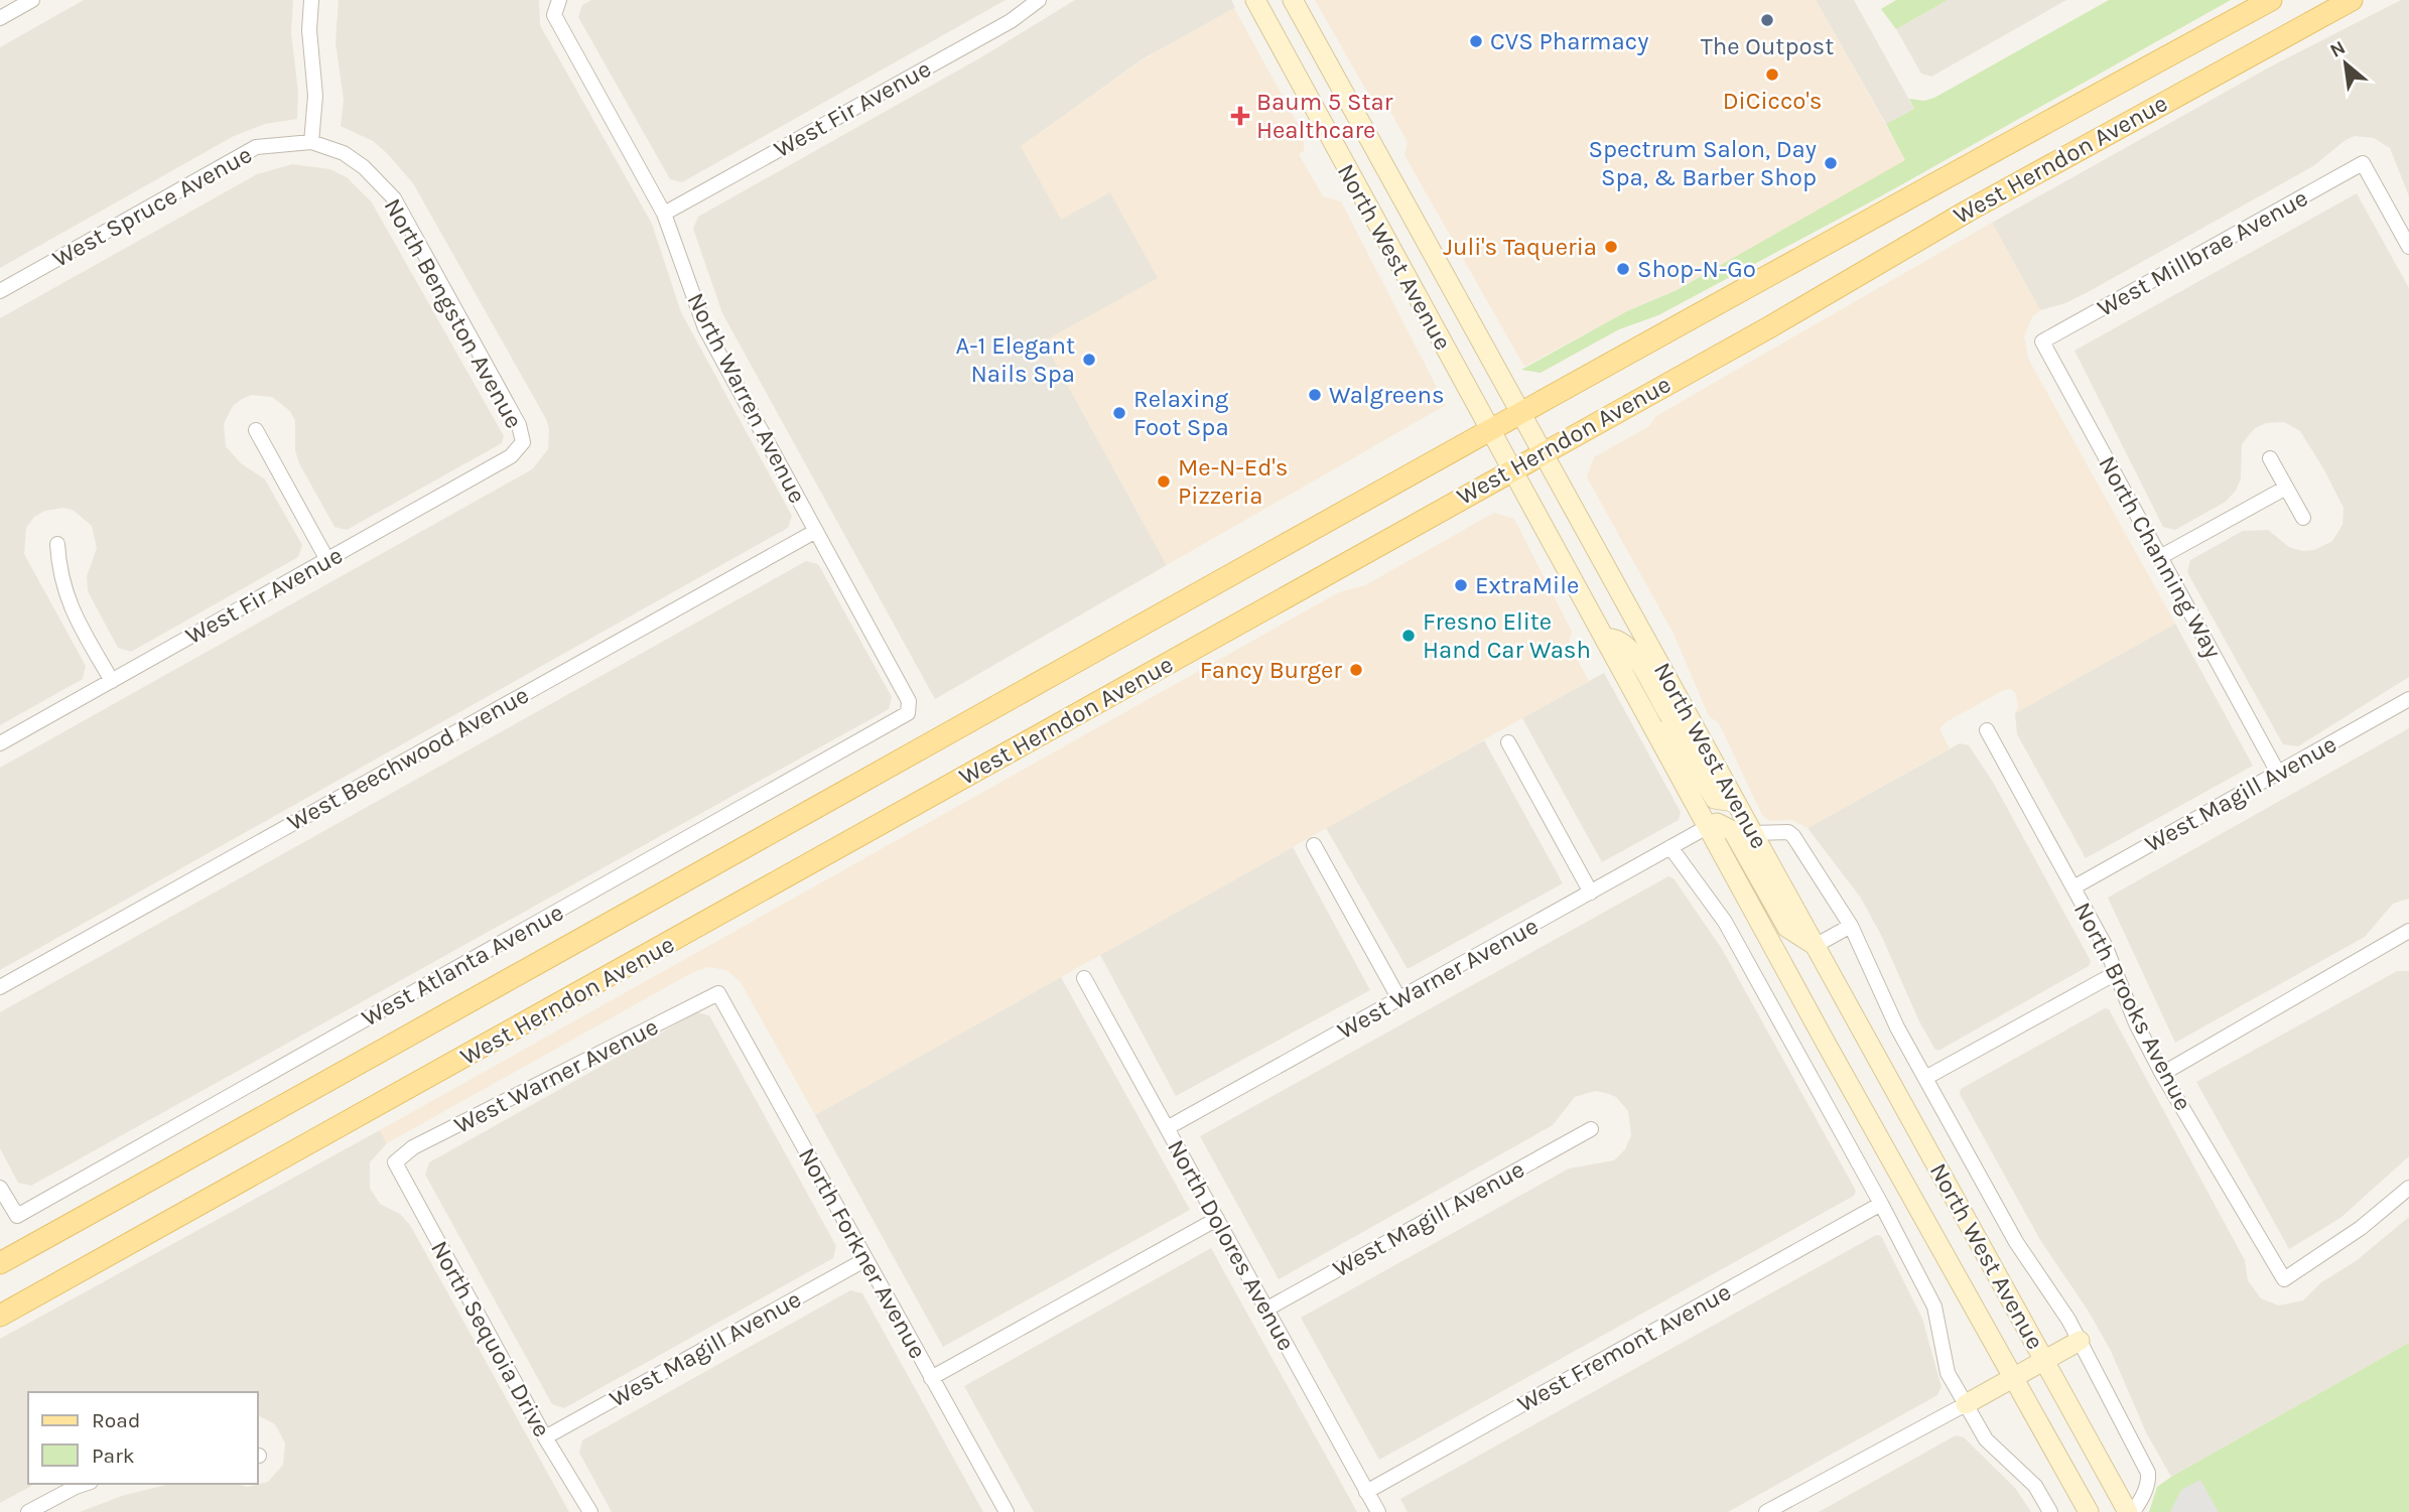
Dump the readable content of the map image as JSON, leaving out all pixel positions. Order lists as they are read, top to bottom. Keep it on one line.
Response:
{"streets":{"main road":["West Herndon Avenue","North West Avenue"],"street":["West Fir Avenue","West Spruce Avenue","West Millbrae Avenue","North Bengston Avenue","North Warren Avenue","North Channing Way","West Beechwood Avenue","West Magill Avenue","West Atlanta Avenue","West Warner Avenue","North Brooks Avenue","North Dolores Avenue","North Forkner Avenue","North Sequoia Drive","West Fremont Avenue"]},"crossings":[["West Fir Avenue","North Bengston Avenue"],["West Fir Avenue","North Warren Avenue"],["West Herndon Avenue","North West Avenue"],["West Spruce Avenue","North Bengston Avenue"],["West Millbrae Avenue","North Channing Way"],["North West Avenue","West Warner Avenue"],["North Warren Avenue","West Beechwood Avenue"],["North Warren Avenue","West Atlanta Avenue"],["North Channing Way","West Magill Avenue"],["West Magill Avenue","North Brooks Avenue"],["West Magill Avenue","North Dolores Avenue"],["West Magill Avenue","North Forkner Avenue"],["West Magill Avenue","North Sequoia Drive"],["West Warner Avenue","North Dolores Avenue"],["West Warner Avenue","North Forkner Avenue"],["West Warner Avenue","North Sequoia Drive"],["North Dolores Avenue","West Fremont Avenue"]],"places":{"other":["The Outpost","CVS Pharmacy","DiCicco's","Spectrum Salon, Day Spa, & Barber Shop","Juli's Taqueria","Shop-N-Go","A-1 Elegant Nails Spa","Walgreens","Relaxing Foot Spa","Me-N-Ed's Pizzeria","ExtraMile","Fresno Elite Hand Car Wash","Fancy Burger"],"health":["Baum 5 Star Healthcare"]},"legend":["Road","Park"],"north":"top left"}
